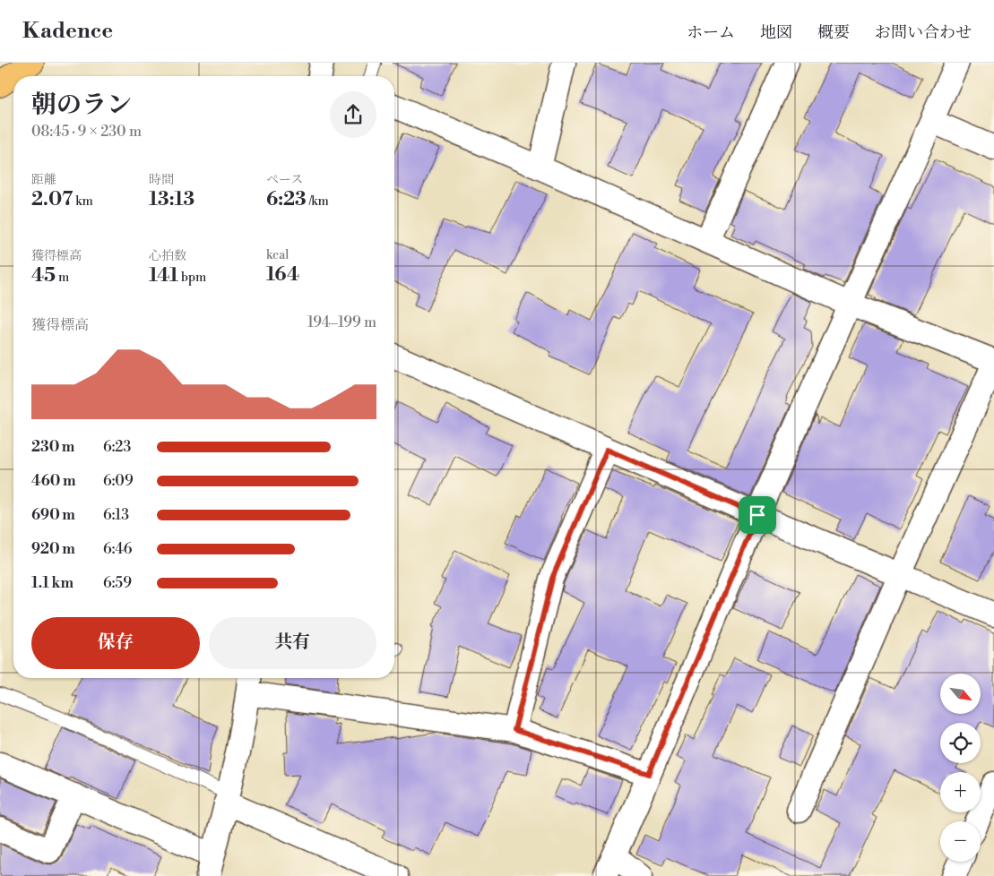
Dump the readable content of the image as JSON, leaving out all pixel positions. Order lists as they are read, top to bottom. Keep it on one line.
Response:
{"north":"bottom right","page":{"header":"Kadence","nav":["ホーム","地図","概要","お問い合わせ"],"heading":["朝のラン","08:45 · 9 × 230 m"],"stats":[["距離","2.07 km"],["時間","13:13"],["ペース","6:23 /km"],["獲得標高","45 m"],["心拍数","141 bpm"],["kcal","164"]],"chart":["獲得標高","194–199 m"],"list":[{"name":"230 m","note":"6:23"},{"name":"460 m","note":"6:09"},{"name":"690 m","note":"6:13"},{"name":"920 m","note":"6:46"},{"name":"1.1 km","note":"6:59"}],"buttons":["保存","共有"],"map_buttons":["+","−"]}}
